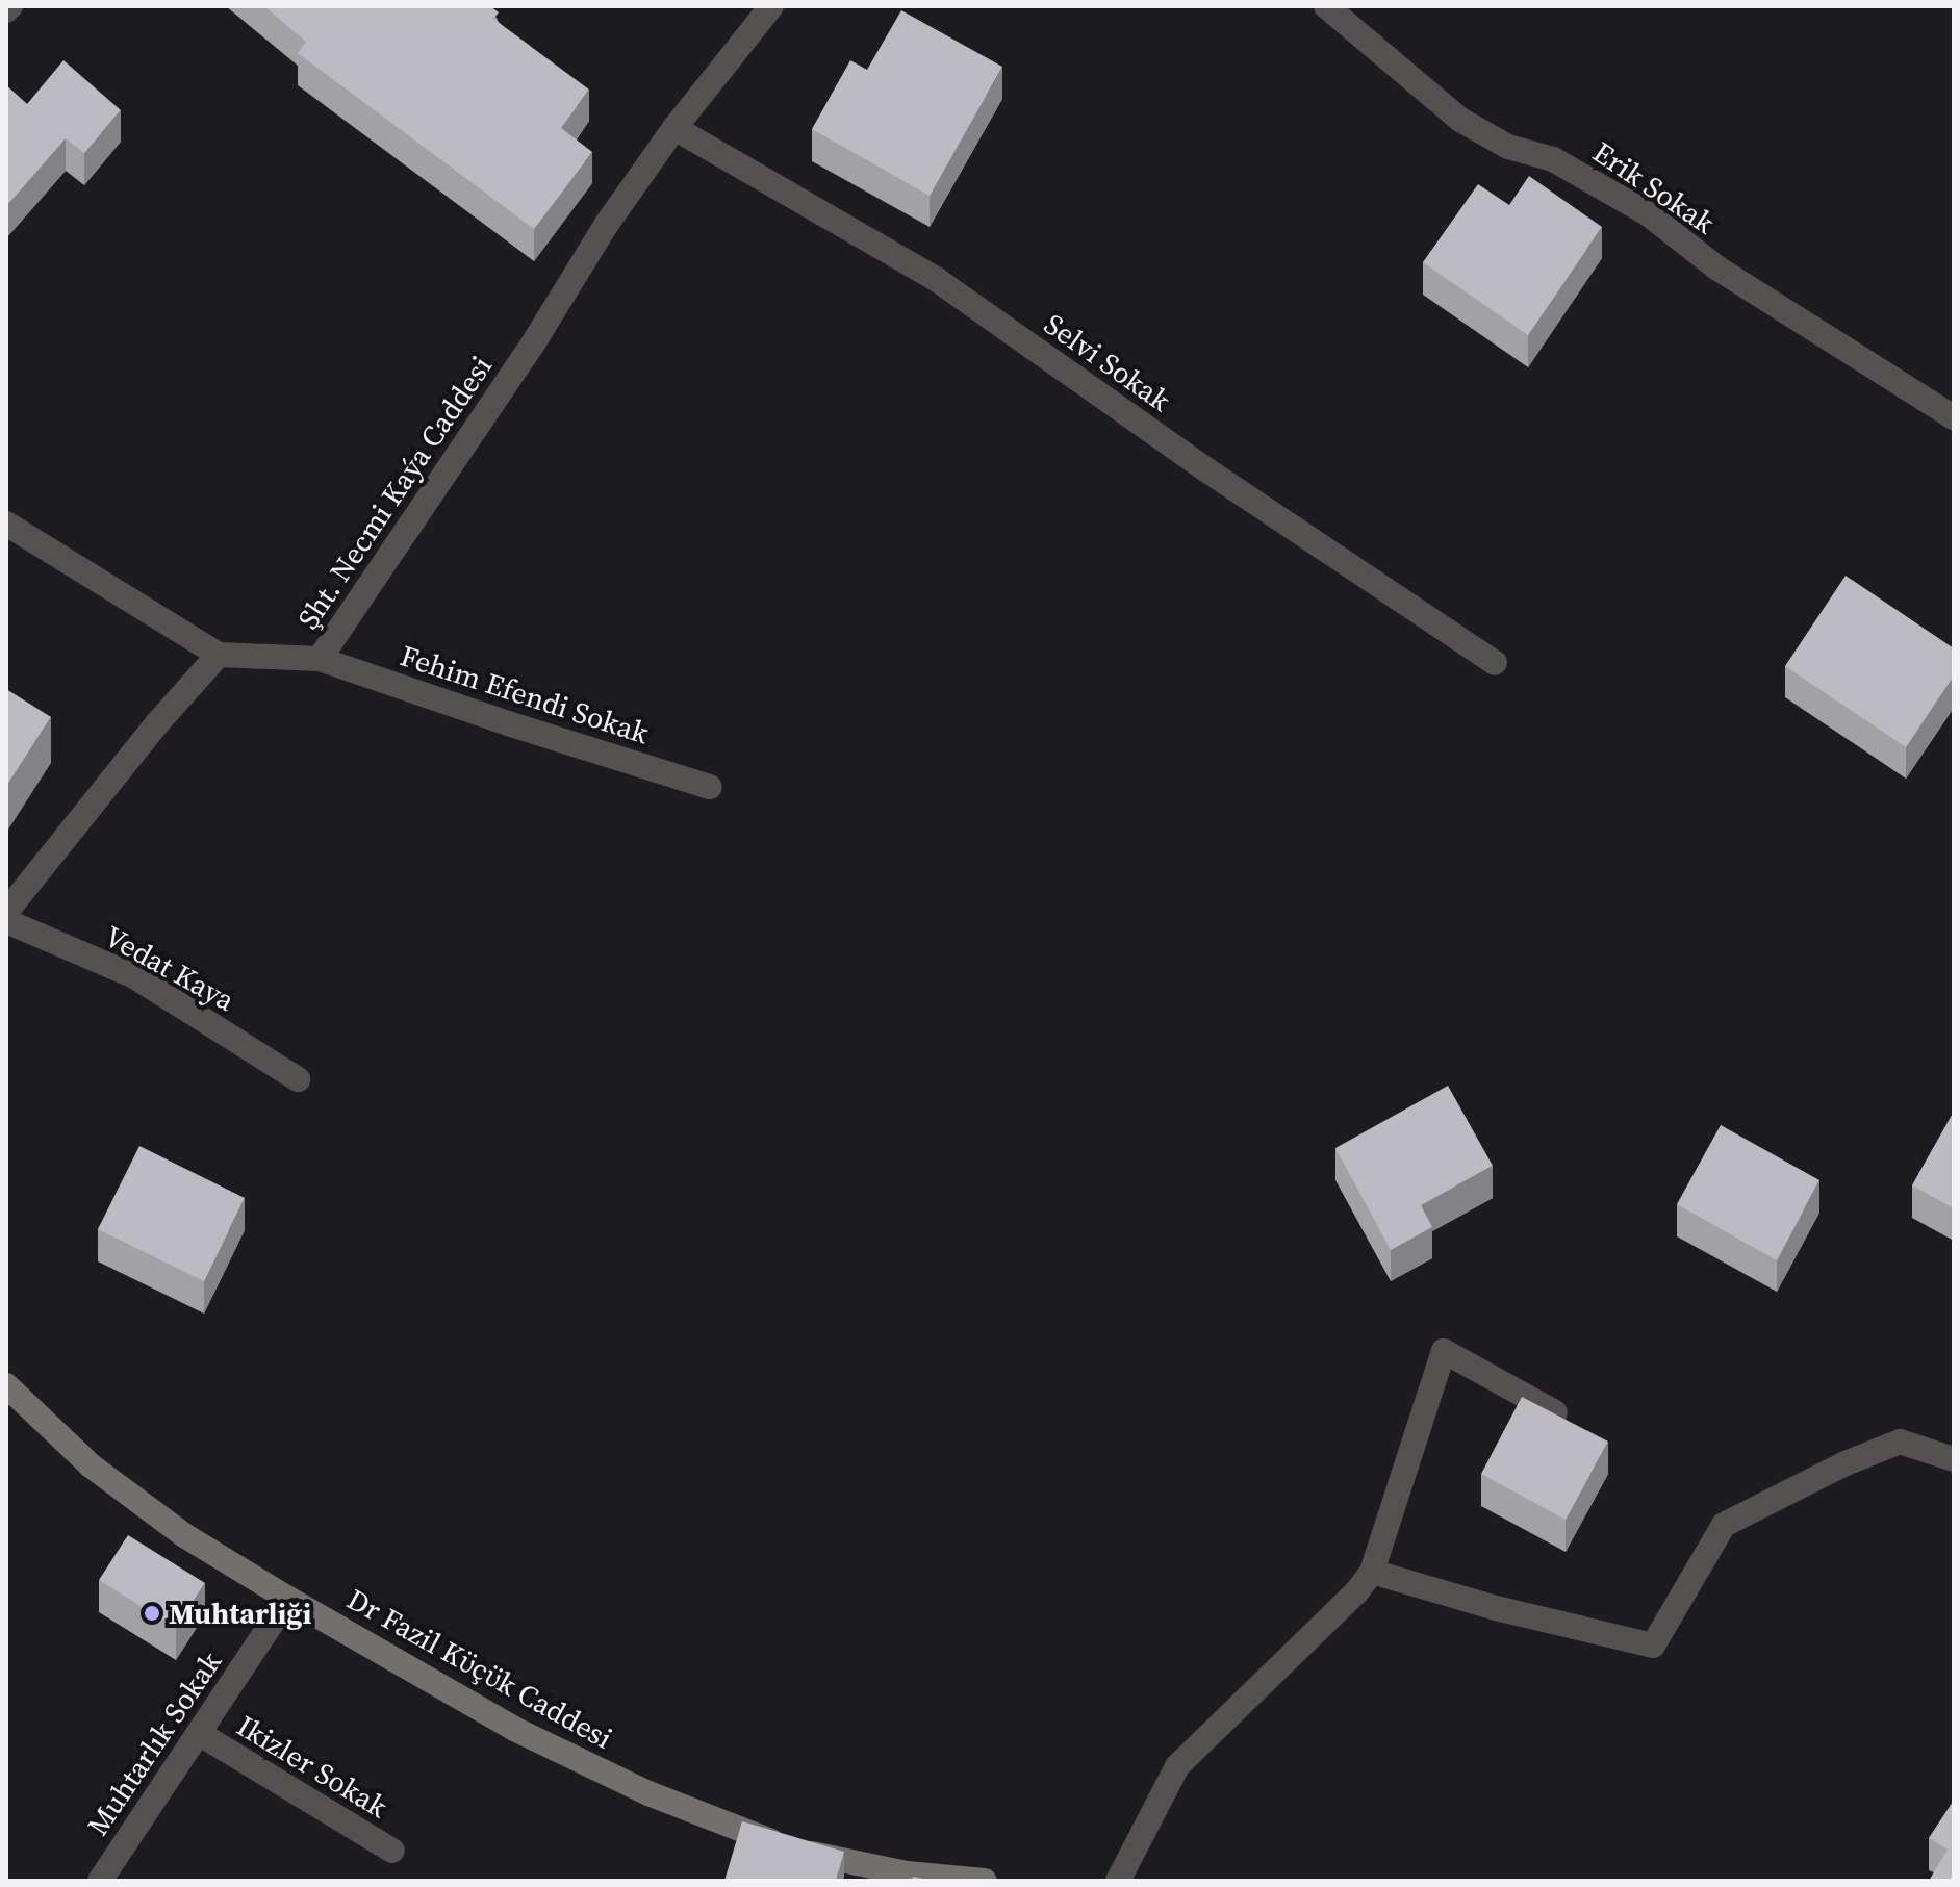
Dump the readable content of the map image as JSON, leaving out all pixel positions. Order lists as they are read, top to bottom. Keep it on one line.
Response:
{"streets":{"street":["Erik Sokak","Selvi Sokak","Şht. Necmi Kaýa Caddesi","Fehim Efendi Sokak","Vedat Kaya","Dr Fazil Kϋçϋk Caddesi","Muhtarlık Sokak","Ikizler Sokak"]},"crossings":[["Selvi Sokak","Şht. Necmi Kaýa Caddesi"],["Şht. Necmi Kaýa Caddesi","Fehim Efendi Sokak"],["Dr Fazil Kϋçϋk Caddesi","Muhtarlık Sokak"],["Muhtarlık Sokak","Ikizler Sokak"]],"places":["Muhtarliği"]}
